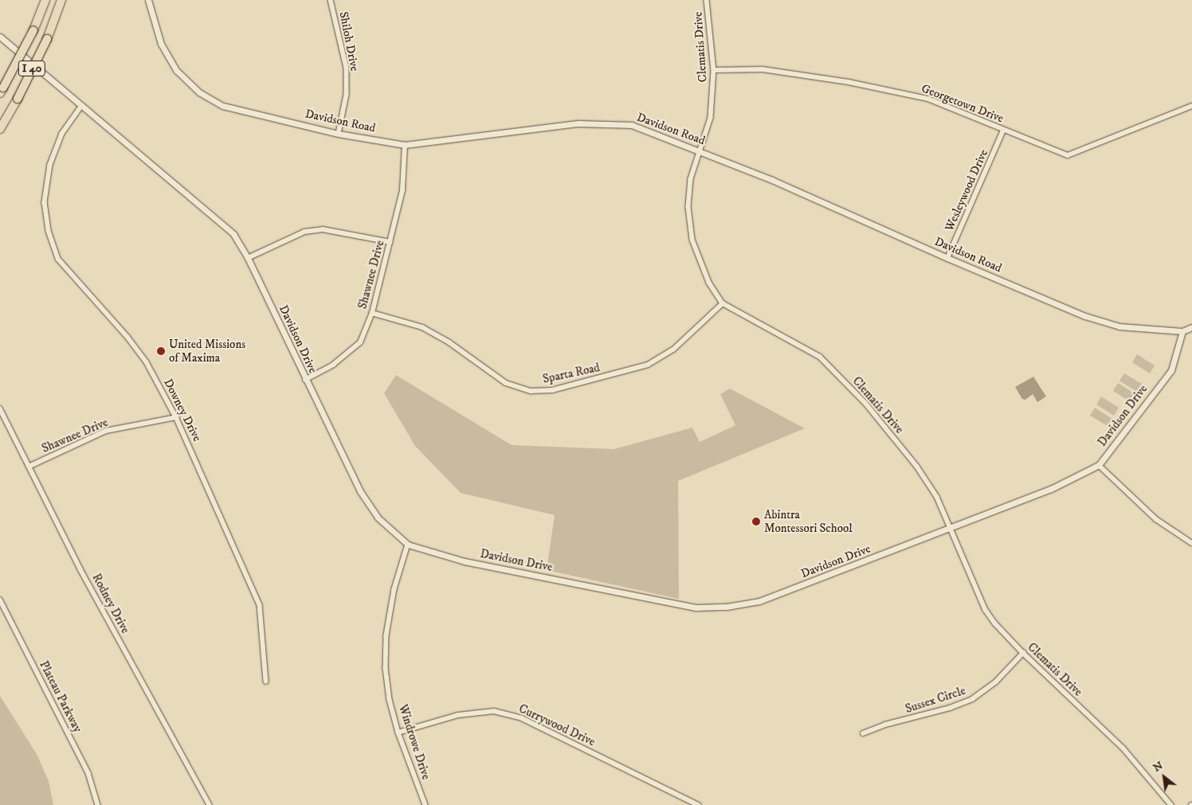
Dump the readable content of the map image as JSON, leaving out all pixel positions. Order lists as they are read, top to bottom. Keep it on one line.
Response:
{"streets":{"highway":["I 40"],"street":["Shiloh Drive","Clematis Drive","Georgetown Drive","Davidson Road","Wesleywood Drive","Shawnee Drive","Davidson Drive","Sparta Road","Downey Drive","Rodney Drive","Plateau Parkway","Sussex Circle","Currywood Drive","Windrowe Drive"]},"crossings":[["Shiloh Drive","Davidson Road"],["Clematis Drive","Georgetown Drive"],["Clematis Drive","Davidson Road"],["Clematis Drive","Davidson Drive"],["Clematis Drive","Sparta Road"],["Clematis Drive","Sussex Circle"],["Georgetown Drive","Wesleywood Drive"],["Davidson Road","Wesleywood Drive"],["Davidson Road","Shawnee Drive"],["Davidson Road","Davidson Drive"],["Shawnee Drive","Davidson Drive"],["Shawnee Drive","Sparta Road"],["Shawnee Drive","Downey Drive"],["Shawnee Drive","Rodney Drive"],["Davidson Drive","Downey Drive"],["Davidson Drive","Windrowe Drive"],["Currywood Drive","Windrowe Drive"]],"places":["United Missions of Maxima","Abintra Montessori School"],"north":"top left"}
